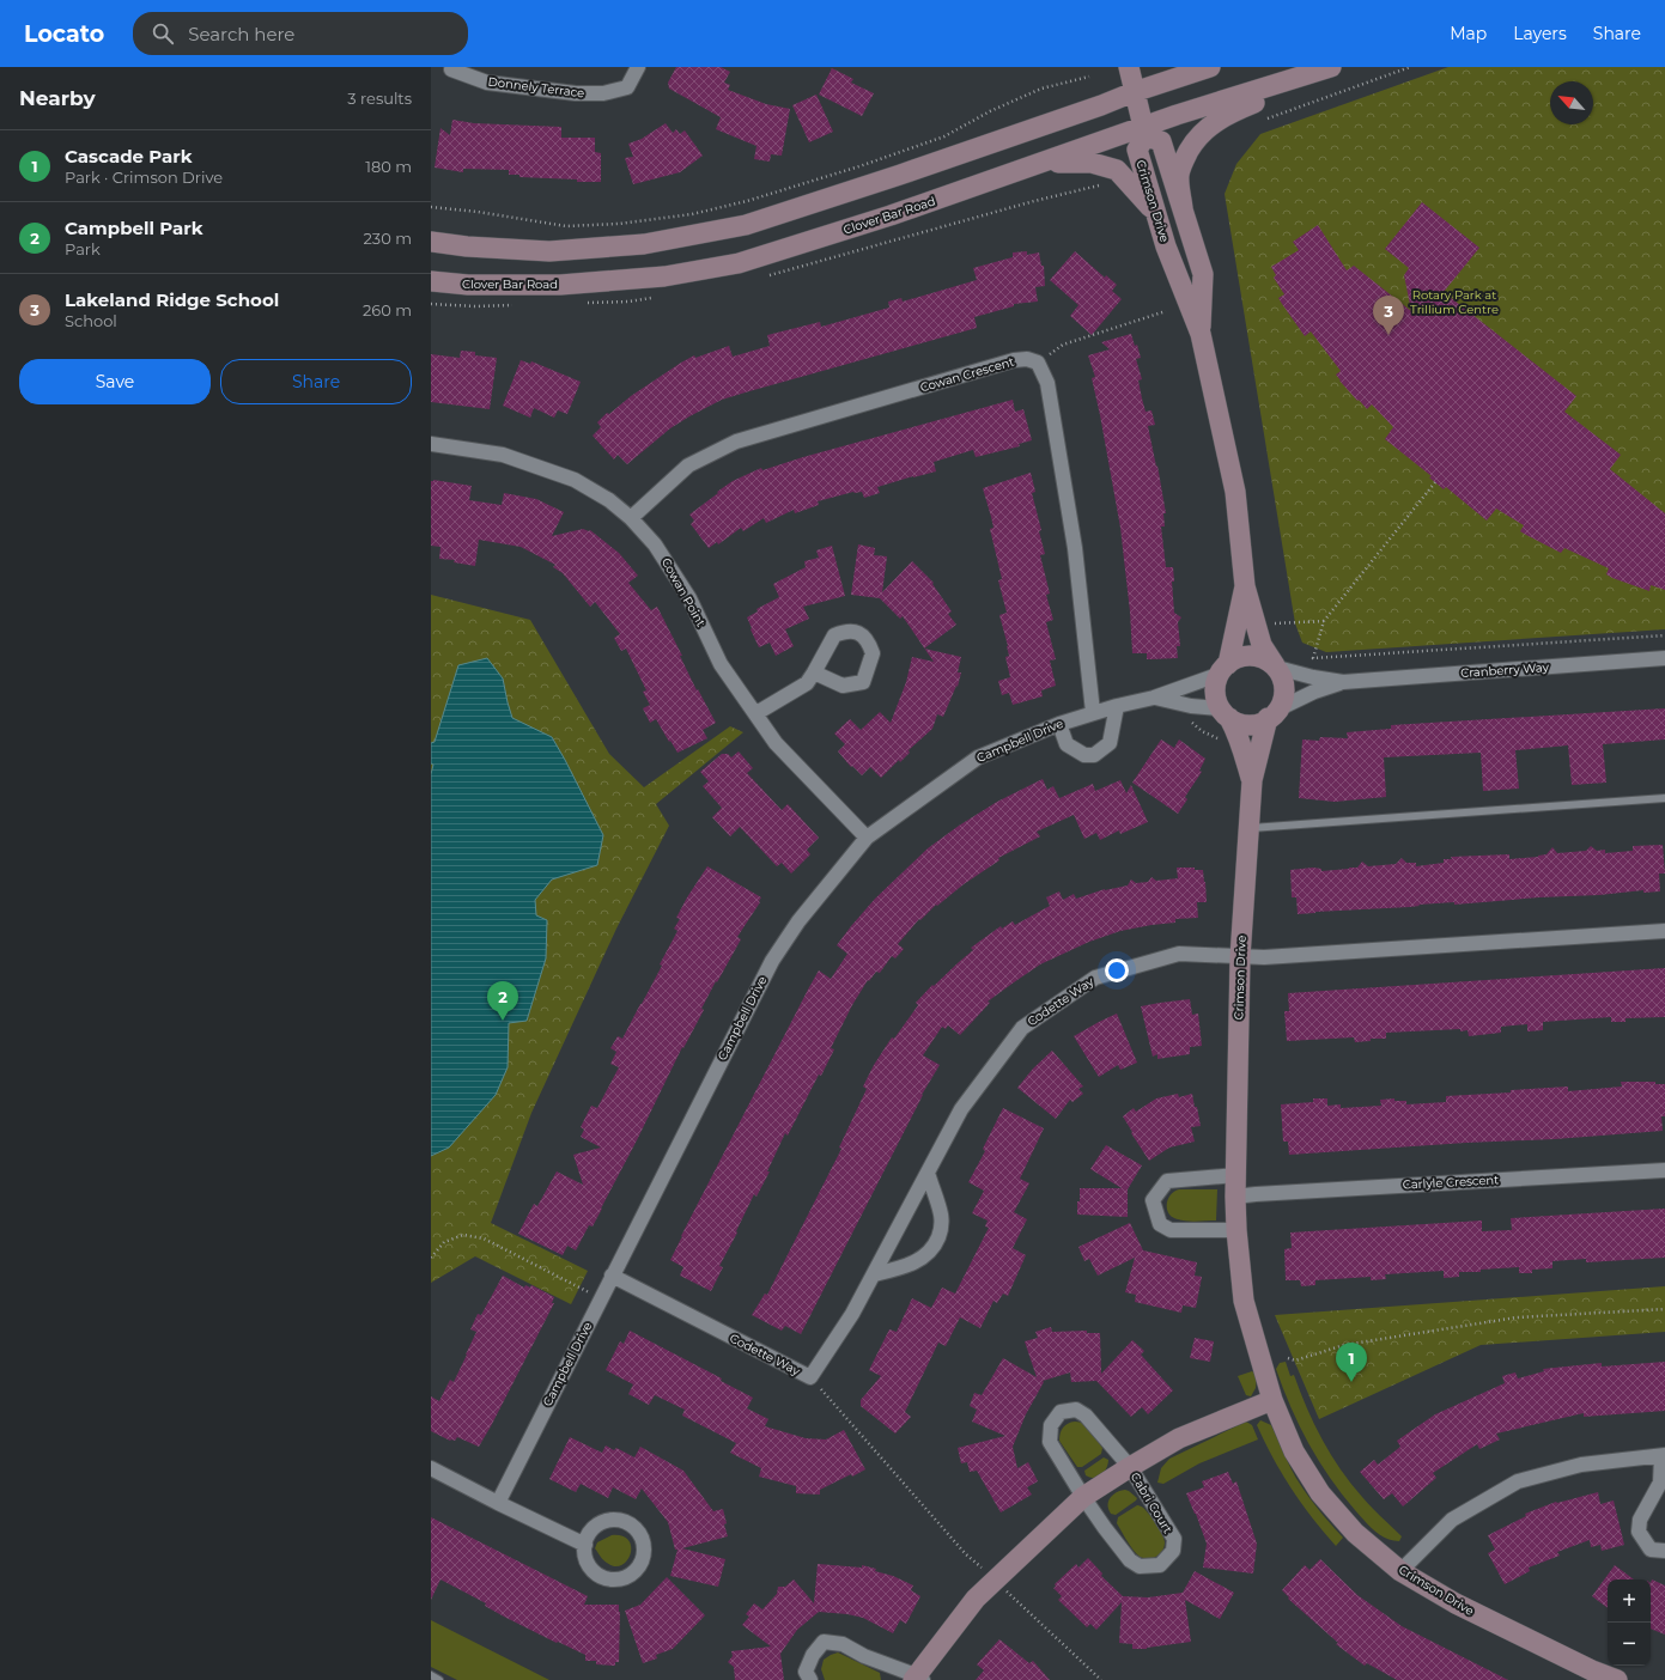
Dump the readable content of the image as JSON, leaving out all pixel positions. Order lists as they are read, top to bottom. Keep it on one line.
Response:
{"streets":{"street":["Donnely Terrace","Crimson Drive","Clover Bar Road","Cowan Crescent","Cowan Point","Cranberry Way","Campbell Drive","Codette Way","Carlyle Crescent","Cabri Court"]},"crossings":[["Crimson Drive","Clover Bar Road"],["Crimson Drive","Cranberry Way"],["Crimson Drive","Campbell Drive"],["Crimson Drive","Codette Way"],["Crimson Drive","Carlyle Crescent"],["Cowan Crescent","Cowan Point"],["Cowan Point","Campbell Drive"],["Cranberry Way","Campbell Drive"],["Campbell Drive","Codette Way"]],"parks":["Rotary Park at Trillium Centre"],"north":"top left","page":{"header":"Locato","search":"Search here","nav":["Map","Layers","Share"],"heading":["Nearby","3 results"],"list":[{"mark":"1","name":"Cascade Park","note":"Park · Crimson Drive","value":"180 m"},{"mark":"2","name":"Campbell Park","note":"Park","value":"230 m"},{"mark":"3","name":"Lakeland Ridge School","note":"School","value":"260 m"}],"pins":["3","2","1"],"buttons":["Save","Share"],"map_buttons":["+","−"]}}
